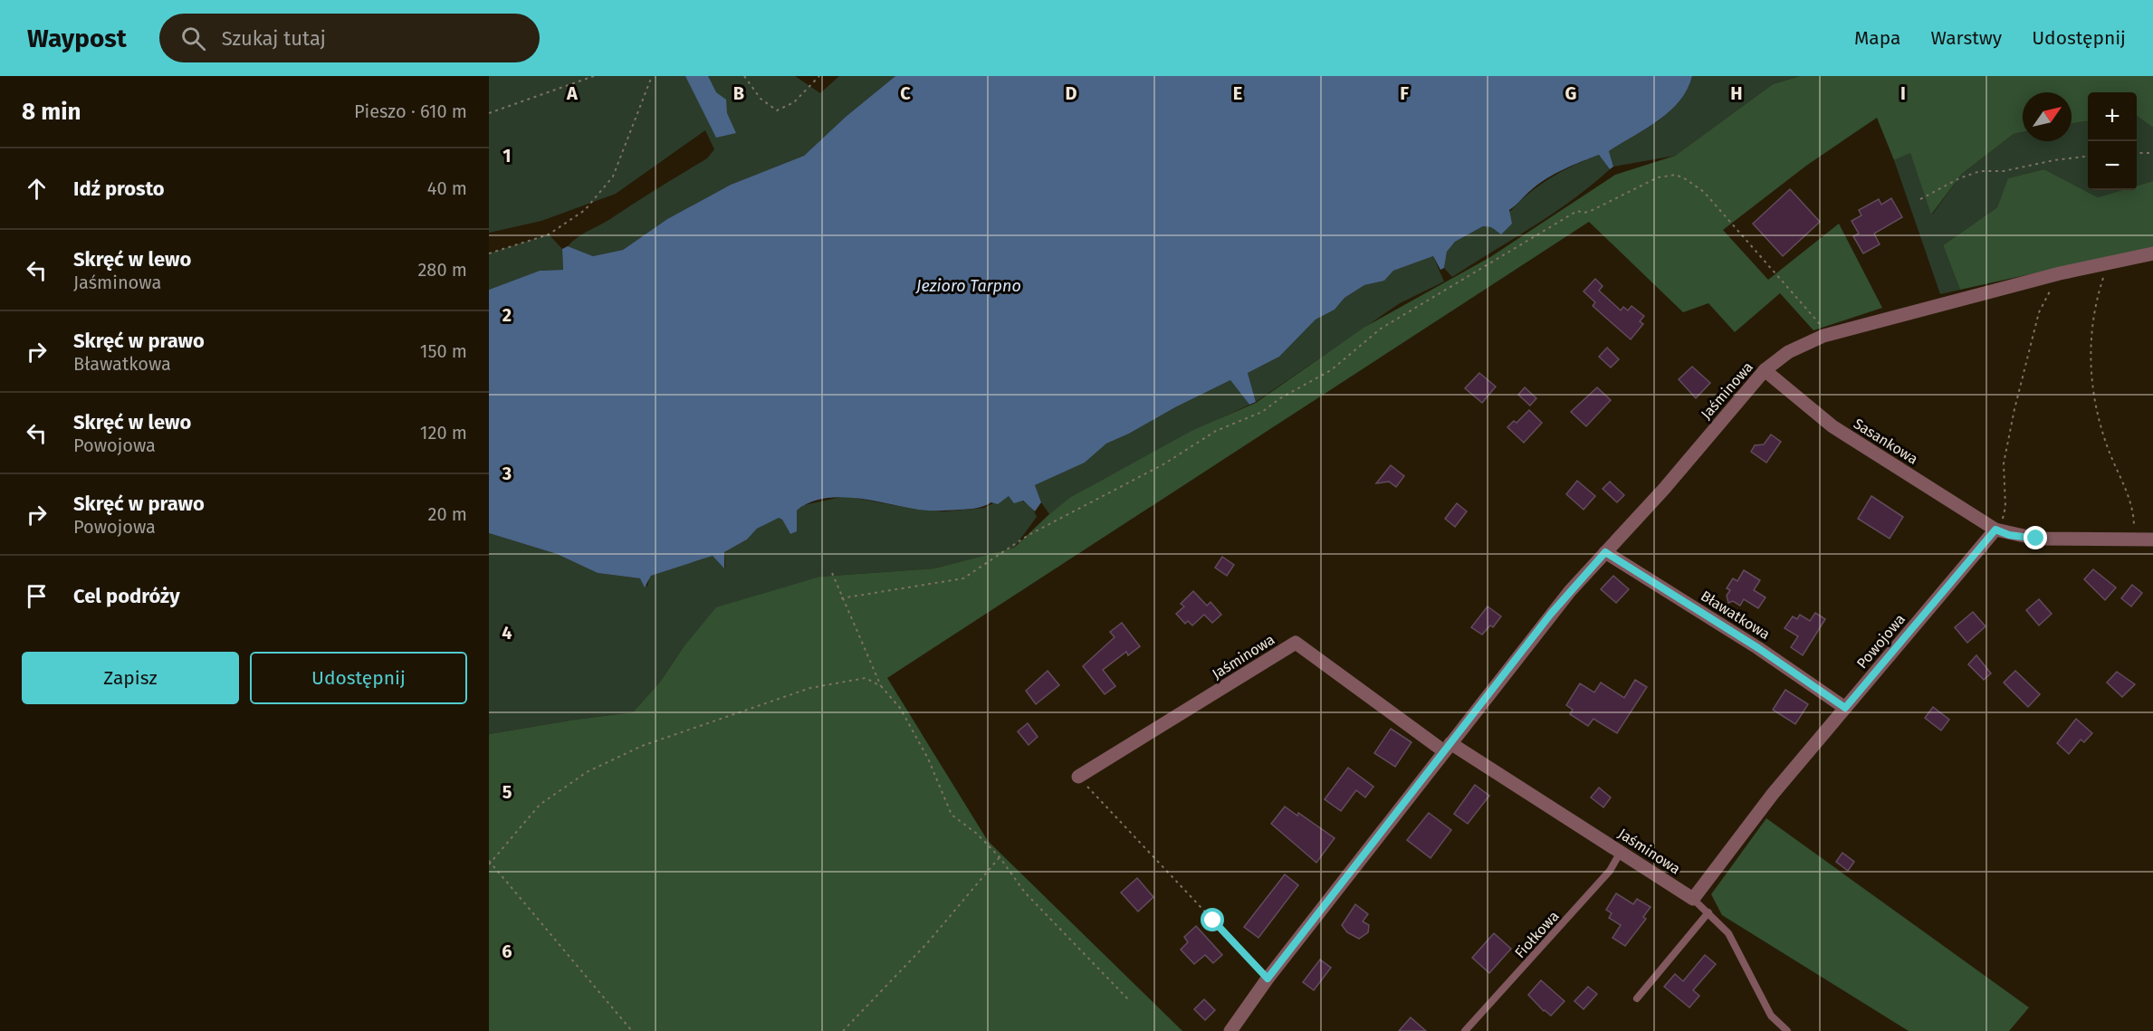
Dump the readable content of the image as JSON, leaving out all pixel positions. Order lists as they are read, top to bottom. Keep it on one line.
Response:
{"streets":{"street":["Jaśminowa","Sasankowa","Bławatkowa","Powojowa"],"lane":["Fiołkowa"]},"crossings":[["Jaśminowa","Sasankowa"],["Jaśminowa","Bławatkowa"],["Jaśminowa","Powojowa"],["Jaśminowa","Fiołkowa"],["Sasankowa","Powojowa"],["Bławatkowa","Powojowa"]],"water":["Jezioro Tarpno"],"north":"top right","page":{"header":"Waypost","search":"Szukaj tutaj","nav":["Mapa","Warstwy","Udostępnij"],"heading":["8 min","Pieszo · 610 m"],"map_buttons":["+","−"],"list":[["Idź prosto","40 m"],["Skręć w lewo","Jaśminowa","280 m"],["Skręć w prawo","Bławatkowa","150 m"],["Skręć w lewo","Powojowa","120 m"],["Skręć w prawo","Powojowa","20 m"],"Cel podróży"],"buttons":["Zapisz","Udostępnij"]},"grid":{"columns":["A","B","C","D","E","F","G","H","I"],"rows":["1","2","3","4","5","6"]}}
